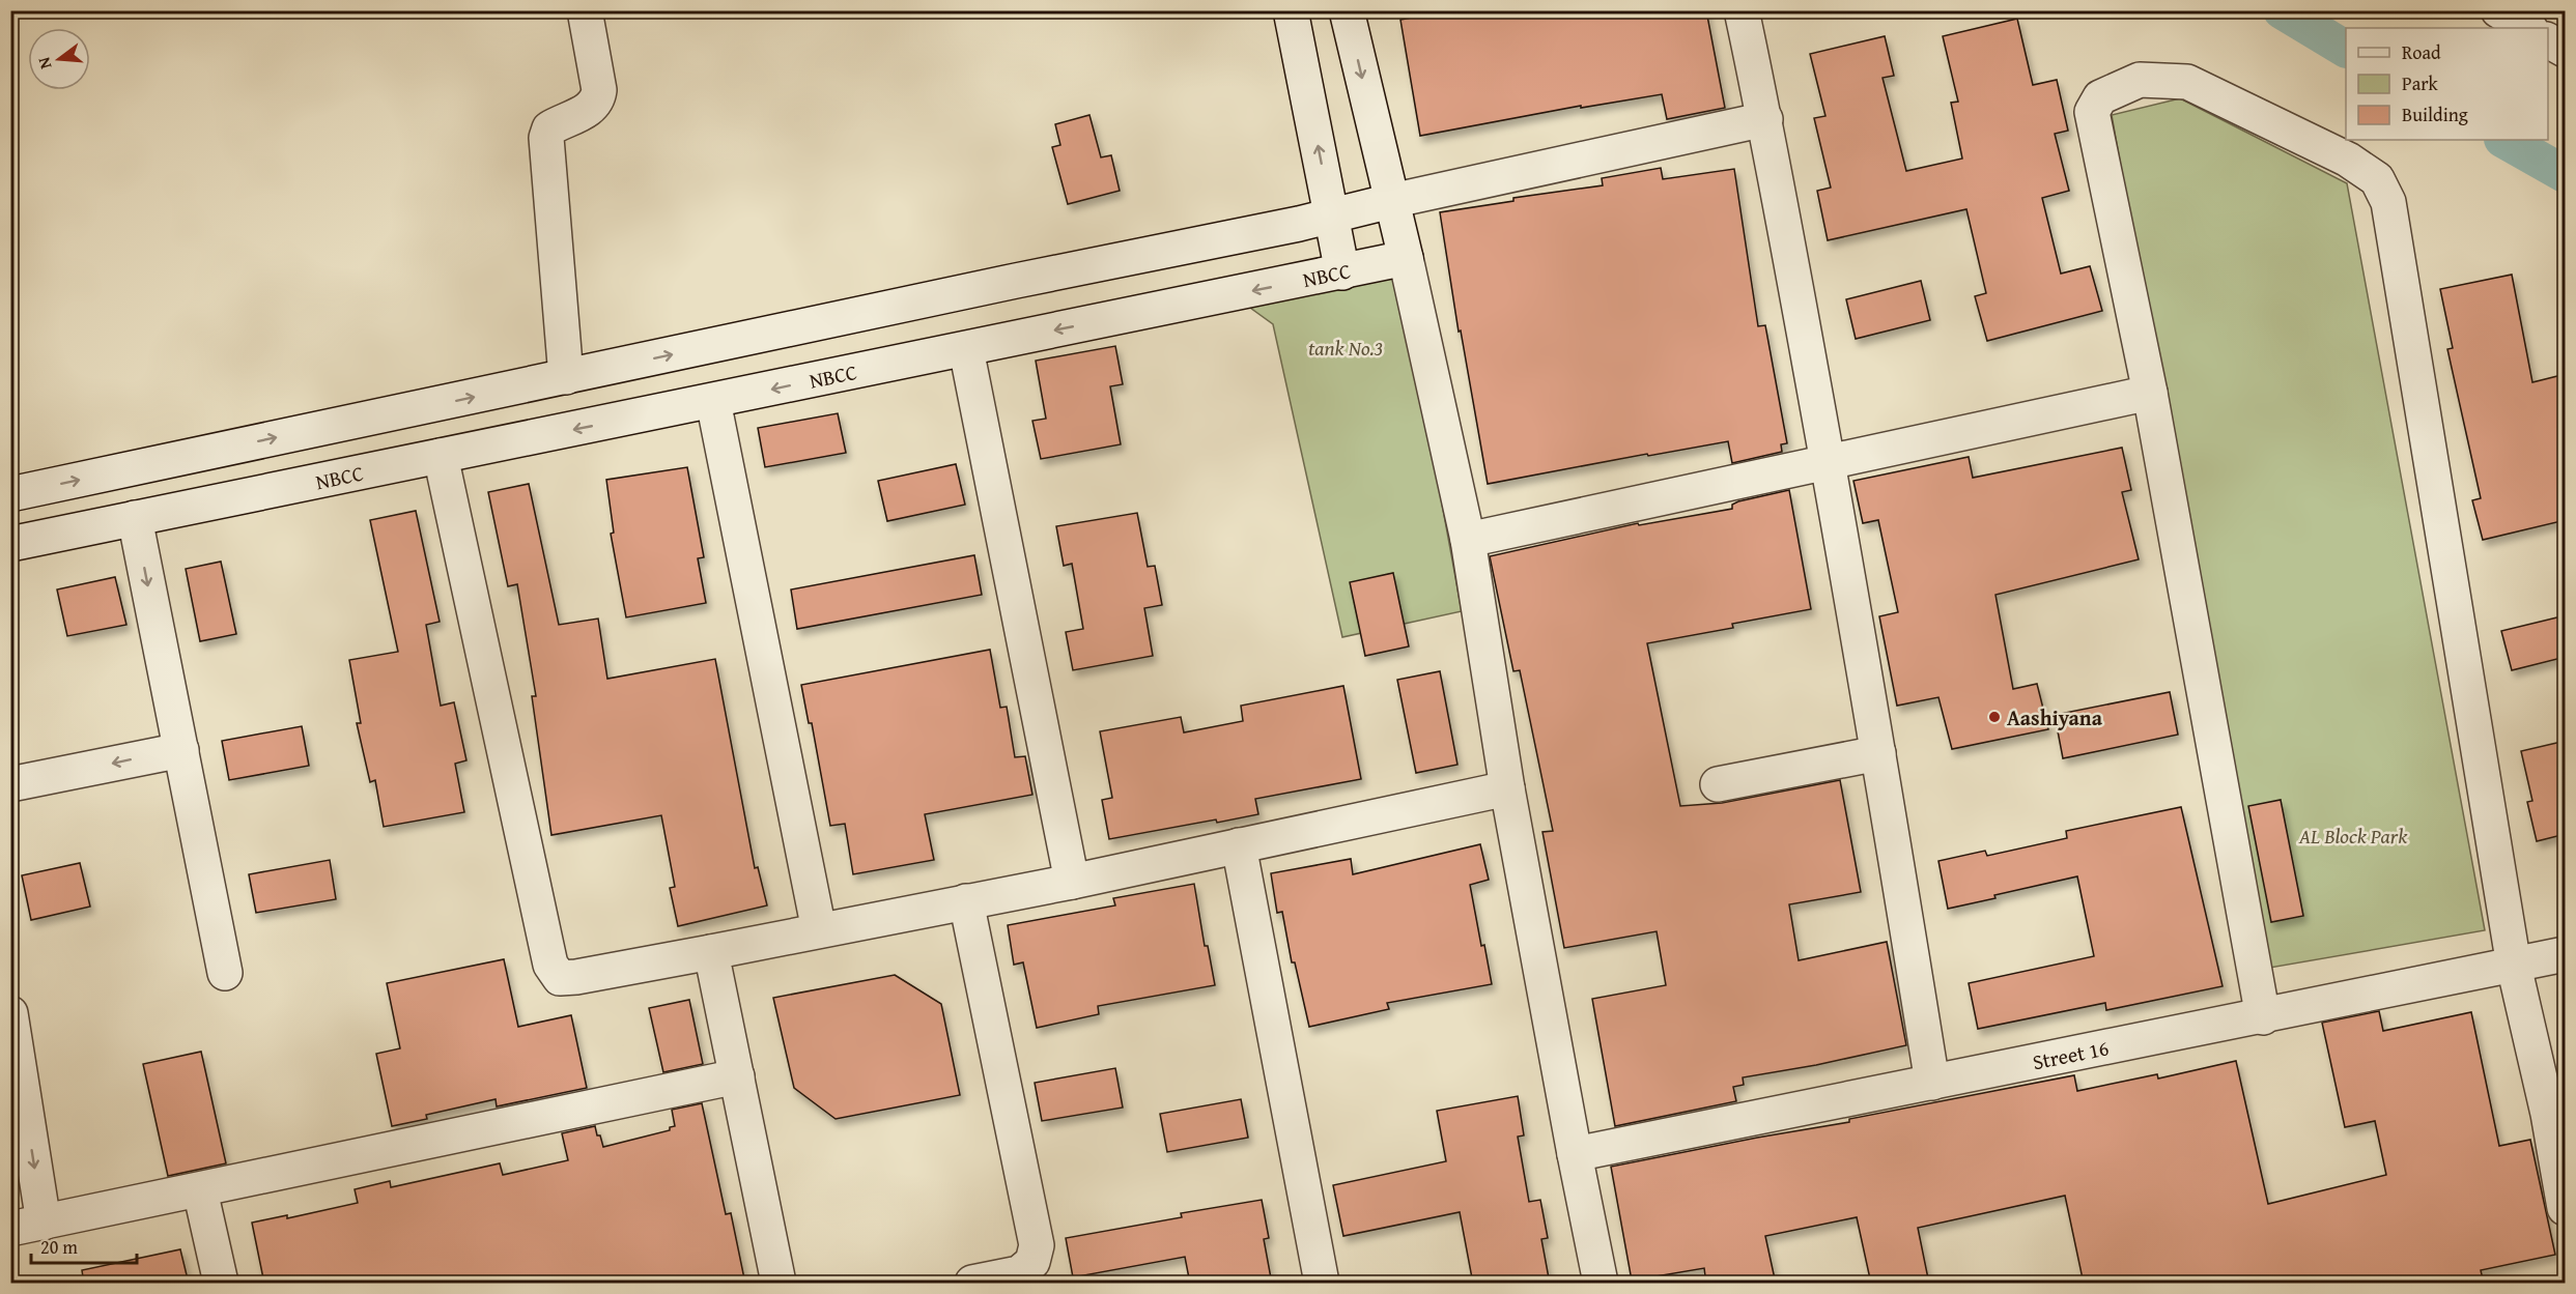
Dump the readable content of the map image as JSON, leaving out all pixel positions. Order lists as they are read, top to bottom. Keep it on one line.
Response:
{"streets":{"street":["NBCC","Street 16"]},"parks":["tank No.3","AL Block Park"],"places":["Aashiyana"],"legend":["Road","Park","Building"],"scale_bar":"20 m","north":"left"}
